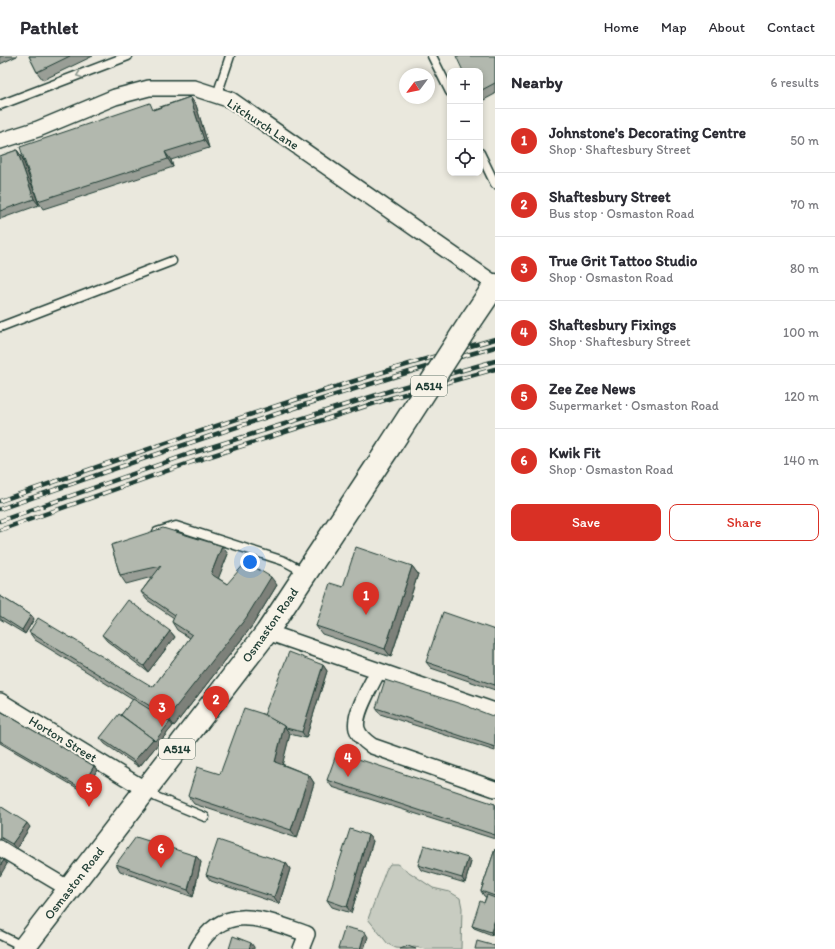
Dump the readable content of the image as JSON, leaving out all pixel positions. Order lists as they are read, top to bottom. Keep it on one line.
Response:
{"streets":{"main road":["A514","Osmaston Road"],"street":["Litchurch Lane","Horton Street"]},"crossings":[["Litchurch Lane","Osmaston Road"],["Osmaston Road","Horton Street"]],"north":"bottom left","page":{"header":"Pathlet","nav":["Home","Map","About","Contact"],"heading":["Nearby","6 results"],"map_buttons":["+","−"],"list":[{"mark":"1","name":"Johnstone's Decorating Centre","note":"Shop · Shaftesbury Street","value":"50 m"},{"mark":"2","name":"Shaftesbury Street","note":"Bus stop · Osmaston Road","value":"70 m"},{"mark":"3","name":"True Grit Tattoo Studio","note":"Shop · Osmaston Road","value":"80 m"},{"mark":"4","name":"Shaftesbury Fixings","note":"Shop · Shaftesbury Street","value":"100 m"},{"mark":"5","name":"Zee Zee News","note":"Supermarket · Osmaston Road","value":"120 m"},{"mark":"6","name":"Kwik Fit","note":"Shop · Osmaston Road","value":"140 m"}],"buttons":["Save","Share"],"pins":["1","2","3","4","5","6"]}}
